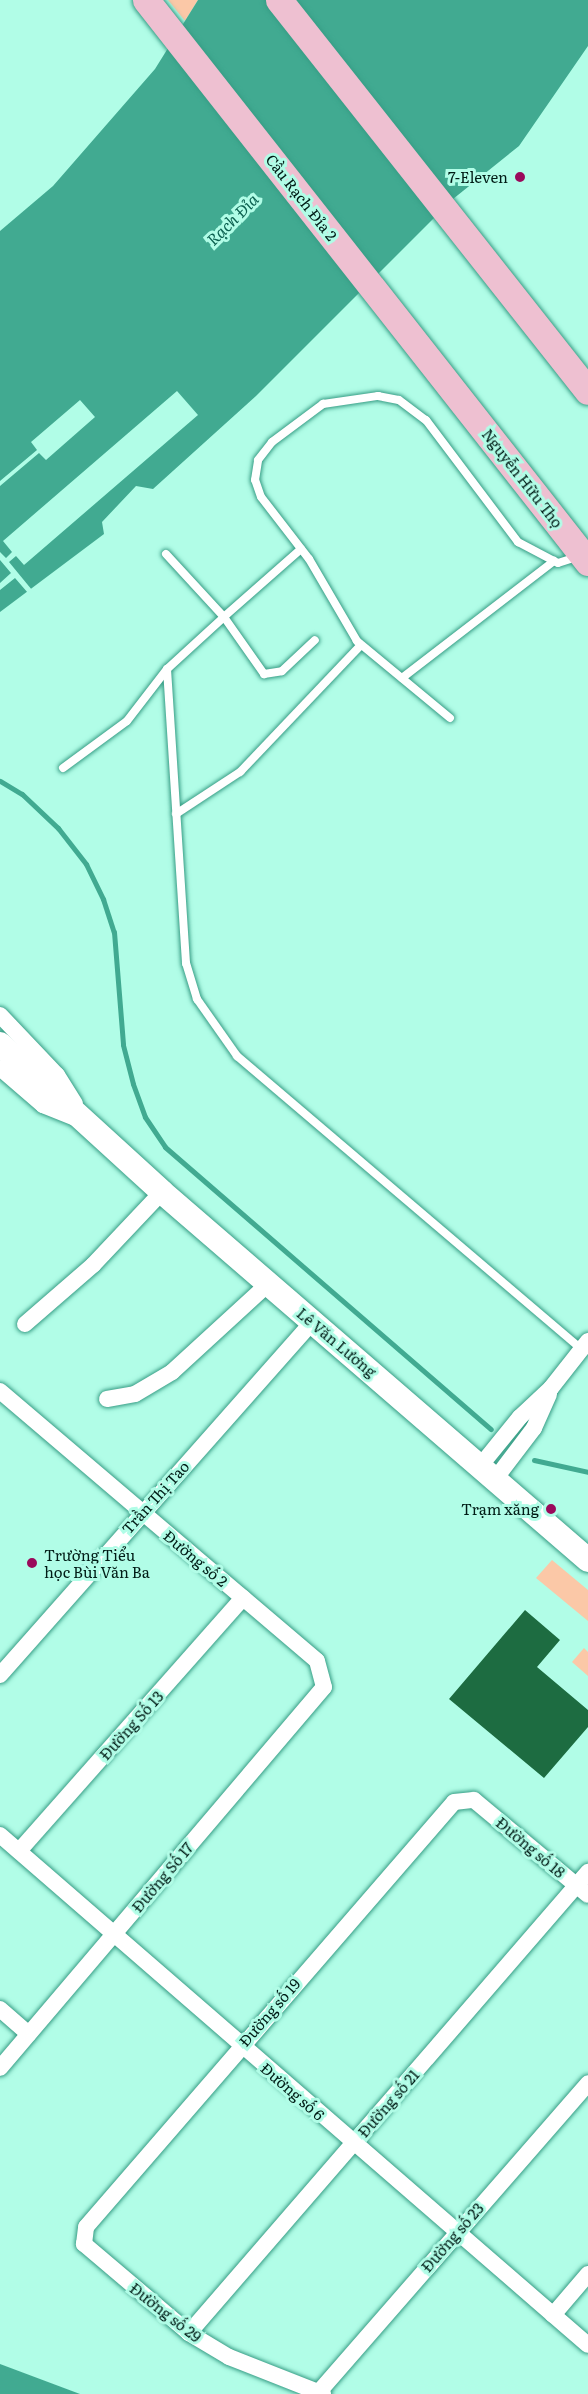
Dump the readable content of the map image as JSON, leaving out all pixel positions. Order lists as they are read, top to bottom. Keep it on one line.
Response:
{"streets":{"main road":["Cầu Rạch Đỉa 2","Nguyễn Hữu Thọ","Lê Văn Lương"],"street":["Trần Thị Tao","Đường số 2","Đường Số 13","Đường số 18","Đường Số 17","Đường số 19","Đường số 6","Đường số 21","Đường số 23","Đường số 29"]},"crossings":[["Cầu Rạch Đỉa 2","Nguyễn Hữu Thọ"],["Lê Văn Lương","Trần Thị Tao"],["Trần Thị Tao","Đường số 2"],["Đường số 2","Đường Số 13"],["Đường số 2","Đường Số 17"],["Đường Số 13","Đường số 6"],["Đường số 18","Đường số 19"],["Đường số 18","Đường số 21"],["Đường Số 17","Đường số 6"],["Đường số 19","Đường số 6"],["Đường số 19","Đường số 29"],["Đường số 6","Đường số 21"],["Đường số 6","Đường số 23"],["Đường số 21","Đường số 29"],["Đường số 23","Đường số 29"]],"water":["Rạch Đỉa"],"places":["7-Eleven","Trạm xăng","Trường Tiểu học Bùi Văn Ba"]}
